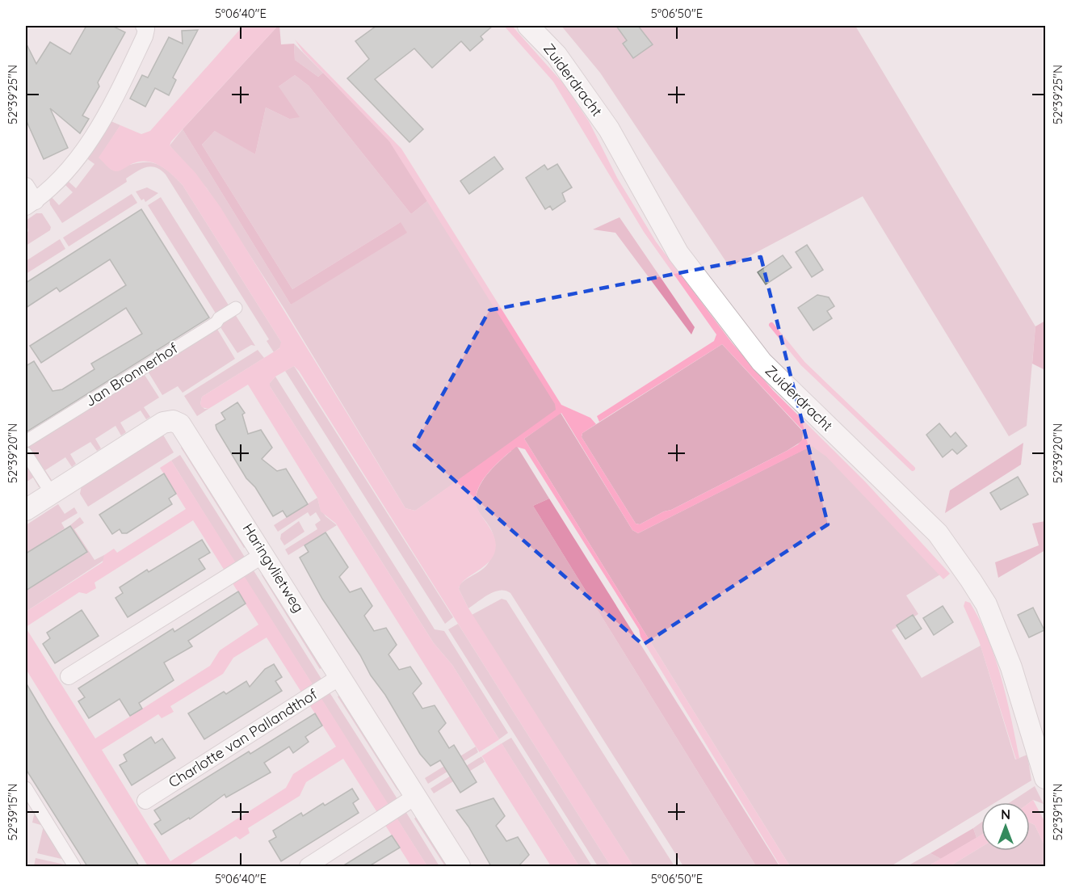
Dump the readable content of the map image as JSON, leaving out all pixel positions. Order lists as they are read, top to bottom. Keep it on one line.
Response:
{"streets":{"street":["Zuiderdracht","Jan Bronnerhof","Haringvlietweg","Charlotte van Pallandthof"]},"crossings":[["Haringvlietweg","Charlotte van Pallandthof"]],"north":"top","coordinates":["5°06'40\"E","5°06'50\"E","52°39'25\"N","52°39'20\"N","52°39'15\"N"]}
